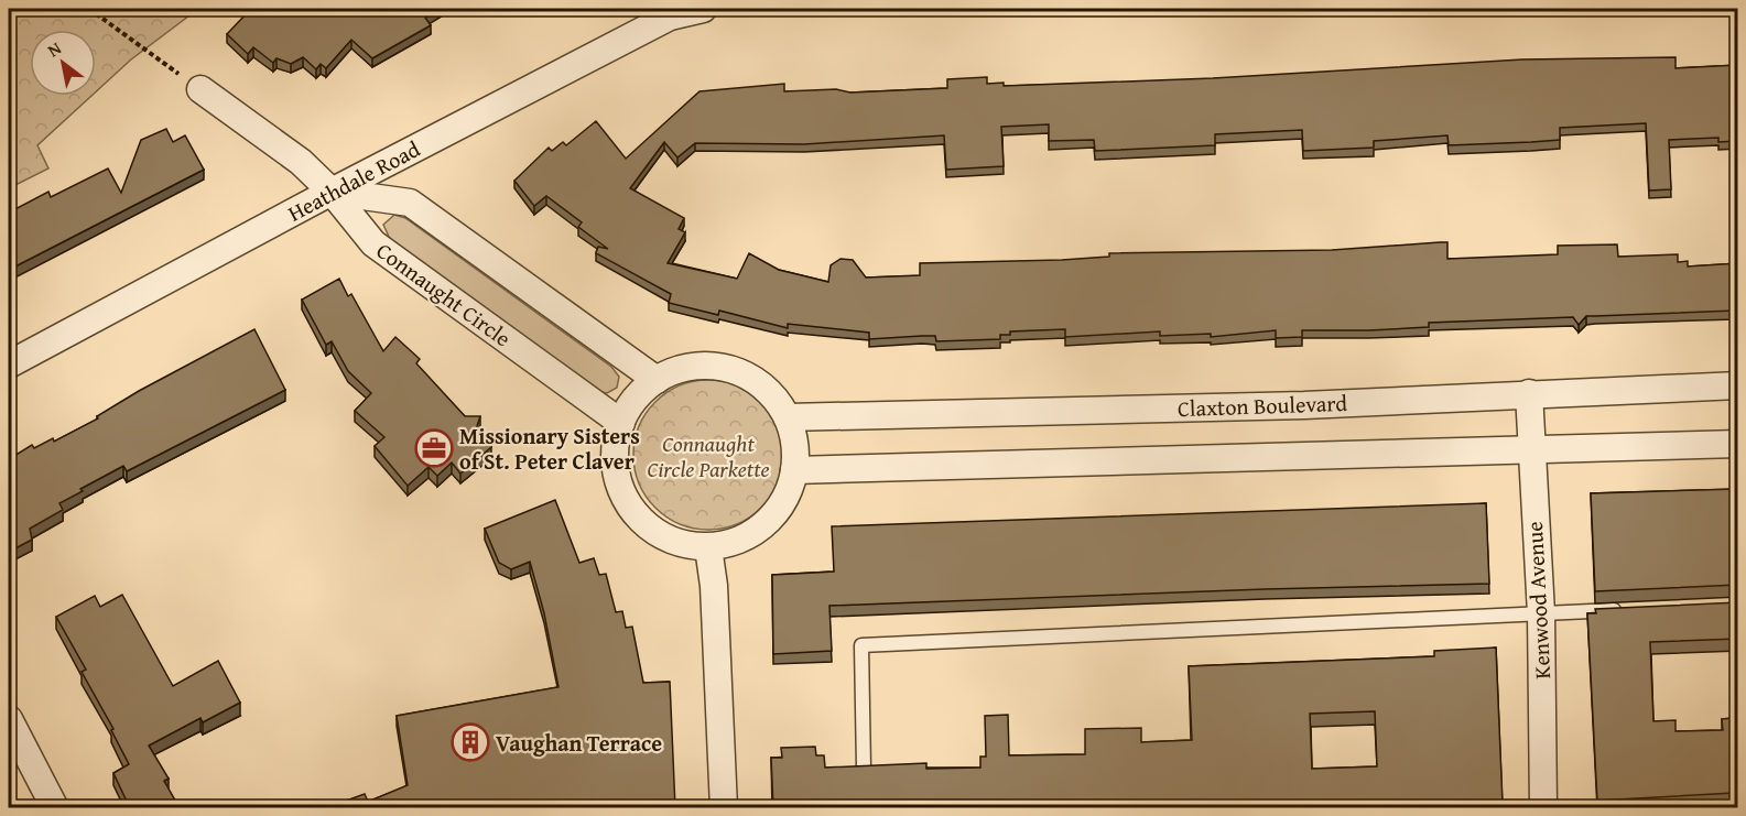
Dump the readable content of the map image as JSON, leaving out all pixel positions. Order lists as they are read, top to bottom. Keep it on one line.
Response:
{"streets":{"street":["Heathdale Road","Connaught Circle","Claxton Boulevard","Kenwood Avenue"]},"crossings":[["Heathdale Road","Connaught Circle"],["Connaught Circle","Claxton Boulevard"],["Claxton Boulevard","Kenwood Avenue"]],"parks":["Connaught Circle Parkette"],"places":{"office":["Missionary Sisters of St. Peter Claver"],"building":["Vaughan Terrace"]},"north":"top left"}
